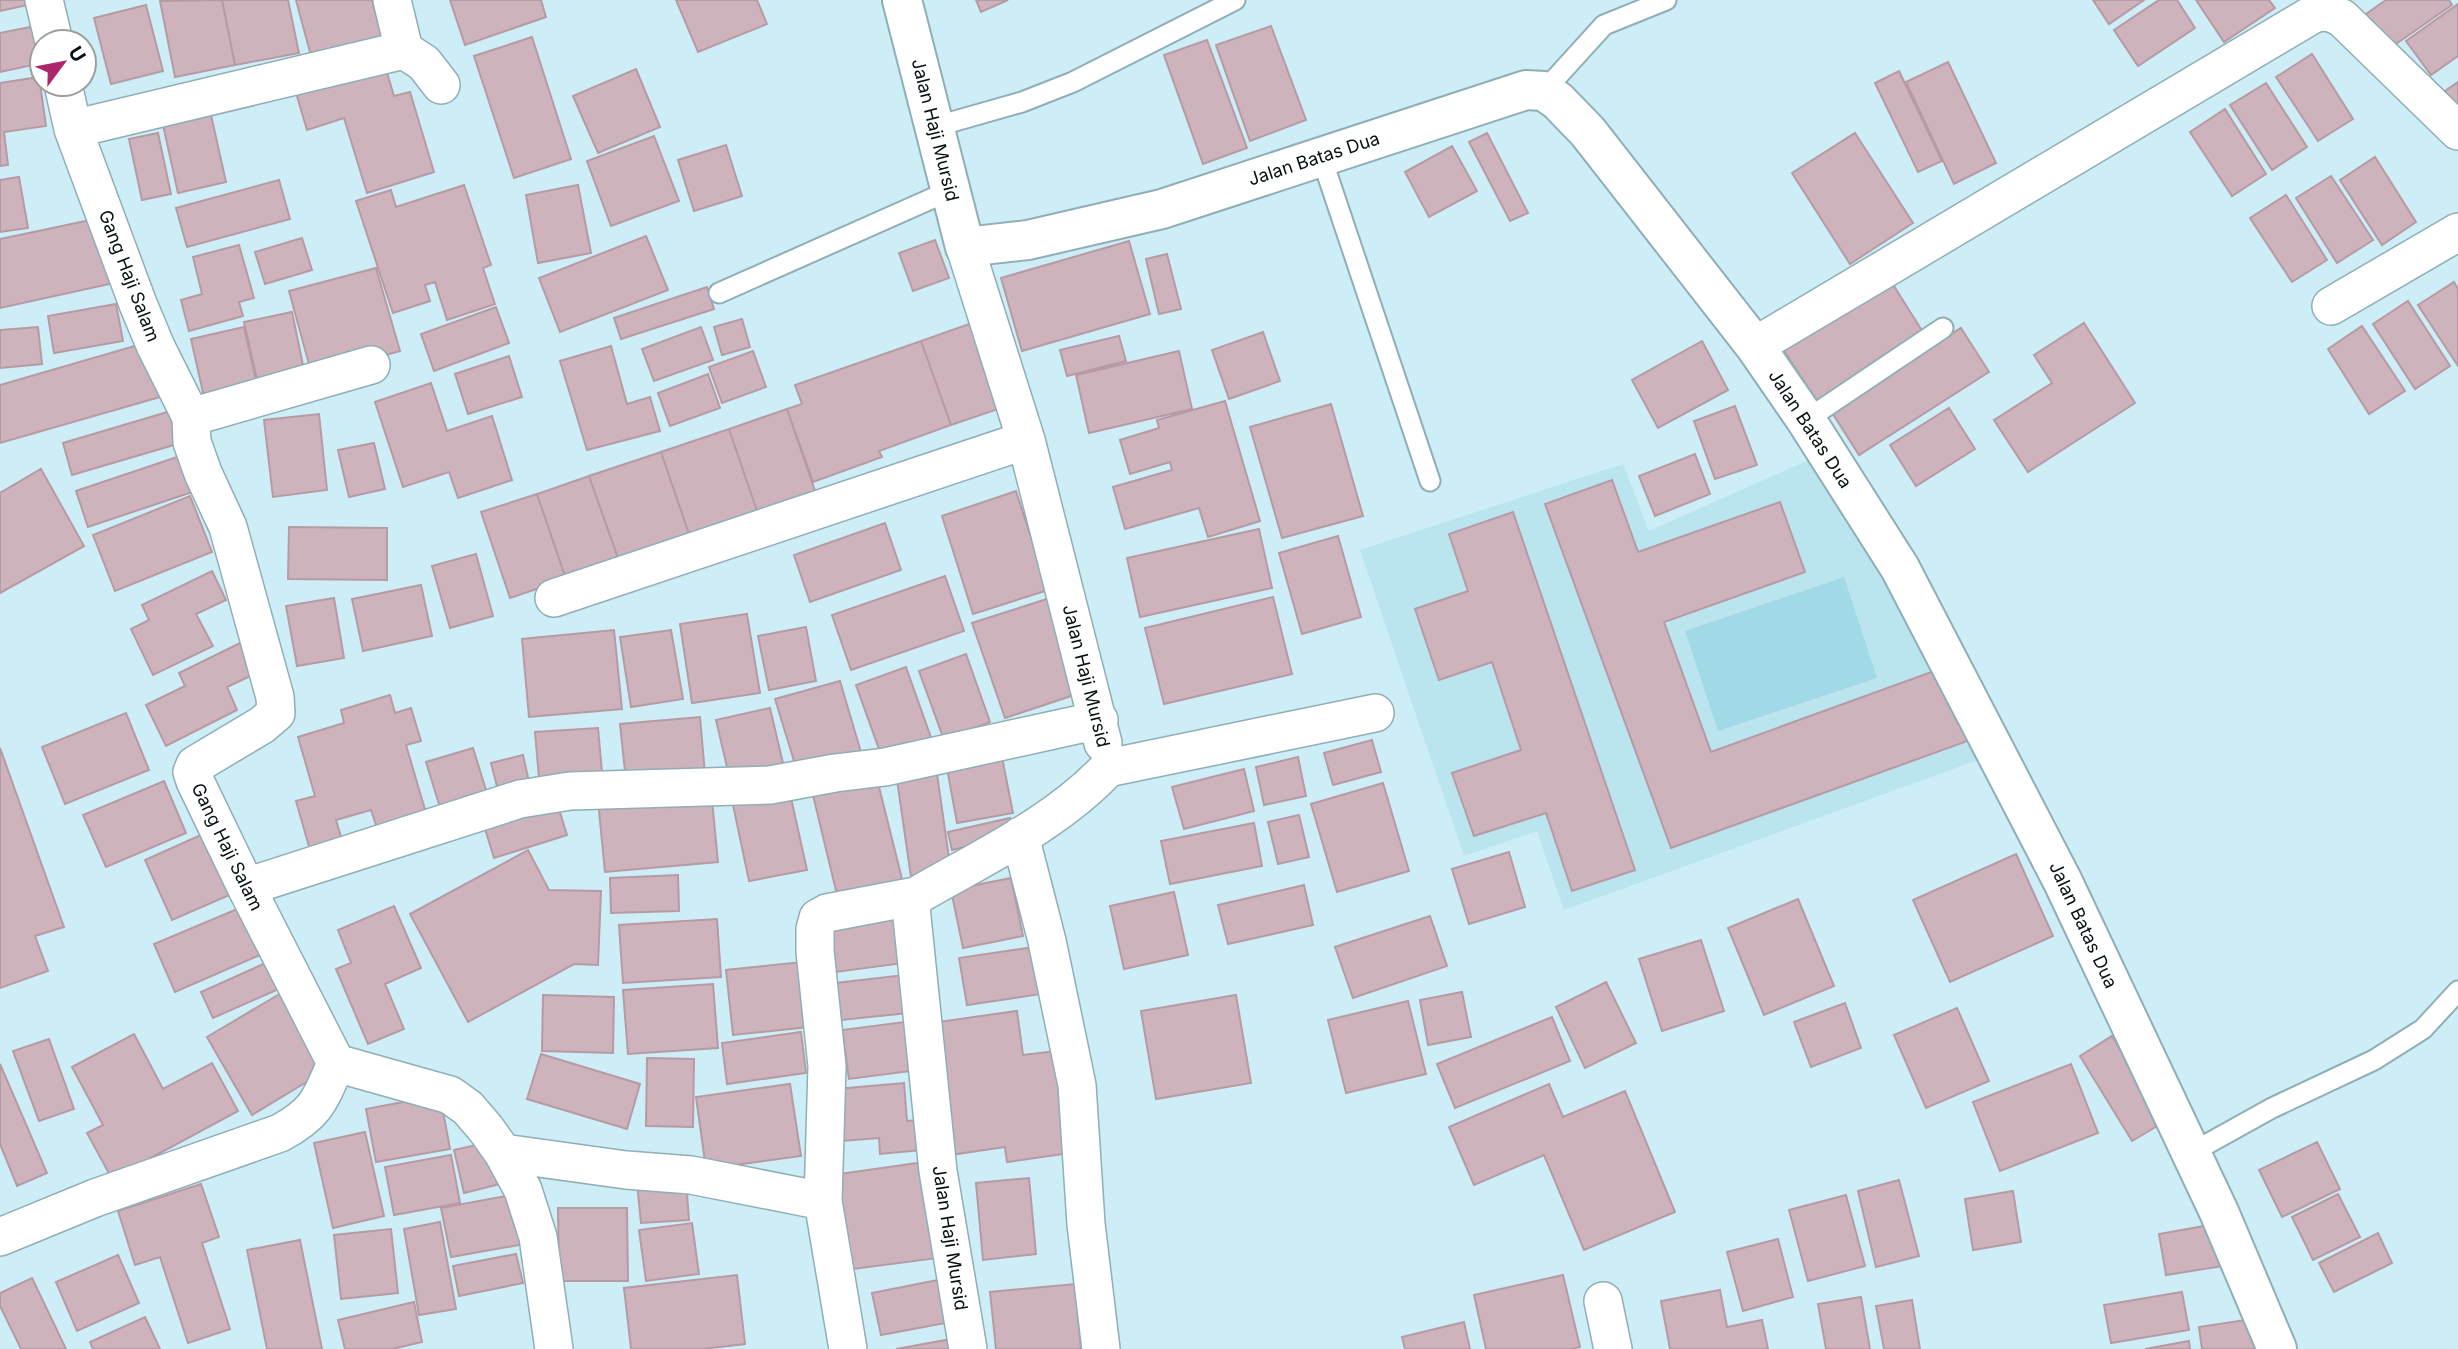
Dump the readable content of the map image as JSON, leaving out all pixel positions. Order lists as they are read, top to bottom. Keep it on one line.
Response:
{"streets":{"street":["Jalan Haji Mursid","Jalan Batas Dua","Gang Haji Salam"]},"crossings":[["Jalan Haji Mursid","Jalan Batas Dua"]],"north":"top right"}
